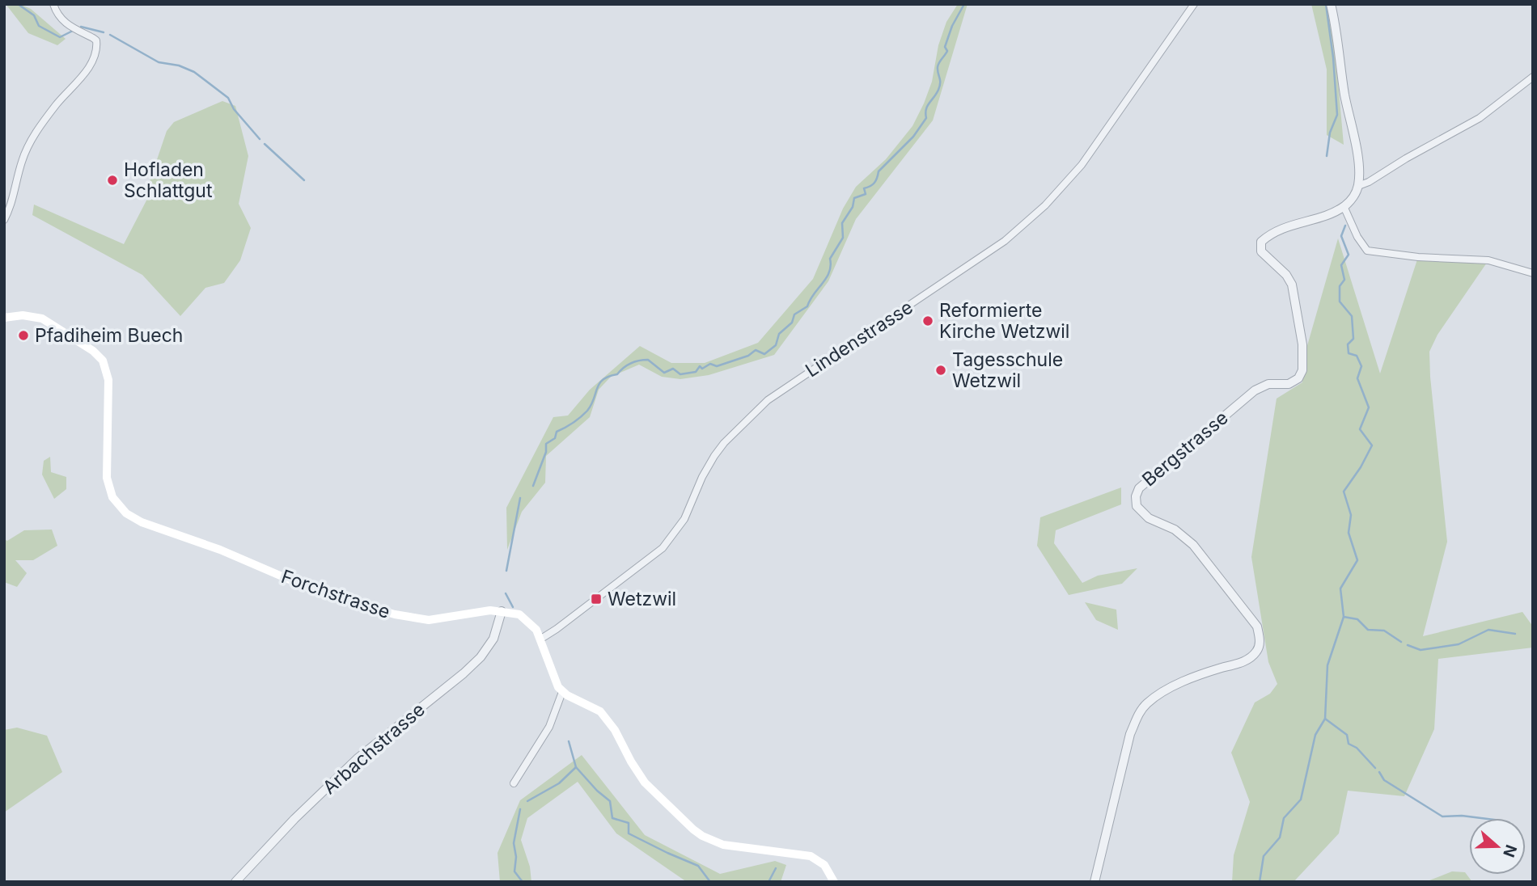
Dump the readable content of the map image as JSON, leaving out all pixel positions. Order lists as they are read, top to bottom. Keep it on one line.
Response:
{"streets":{"main road":["Forchstrasse"],"street":["Lindenstrasse","Bergstrasse","Arbachstrasse"]},"crossings":[["Lindenstrasse","Forchstrasse"],["Forchstrasse","Arbachstrasse"]],"places":{"other":["Hofladen Schlattgut","Reformierte Kirche Wetzwil","Pfadiheim Buech","Tagesschule Wetzwil"],"transit":["Wetzwil"]},"north":"right"}
